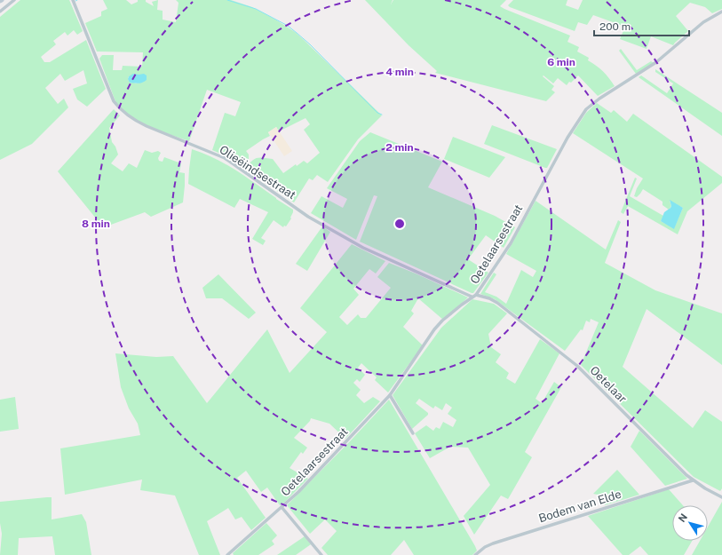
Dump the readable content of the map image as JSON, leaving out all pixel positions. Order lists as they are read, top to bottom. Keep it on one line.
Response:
{"streets":{"street":["Olieëindsestraat","Oetelaarsestraat","Oetelaar","Bodem van Elde"]},"crossings":[["Olieëindsestraat","Oetelaarsestraat"],["Oetelaarsestraat","Oetelaar"],["Oetelaar","Bodem van Elde"]],"scale_bar":"200 m","north":"top left","rings":["6 min","4 min","2 min","8 min"]}
